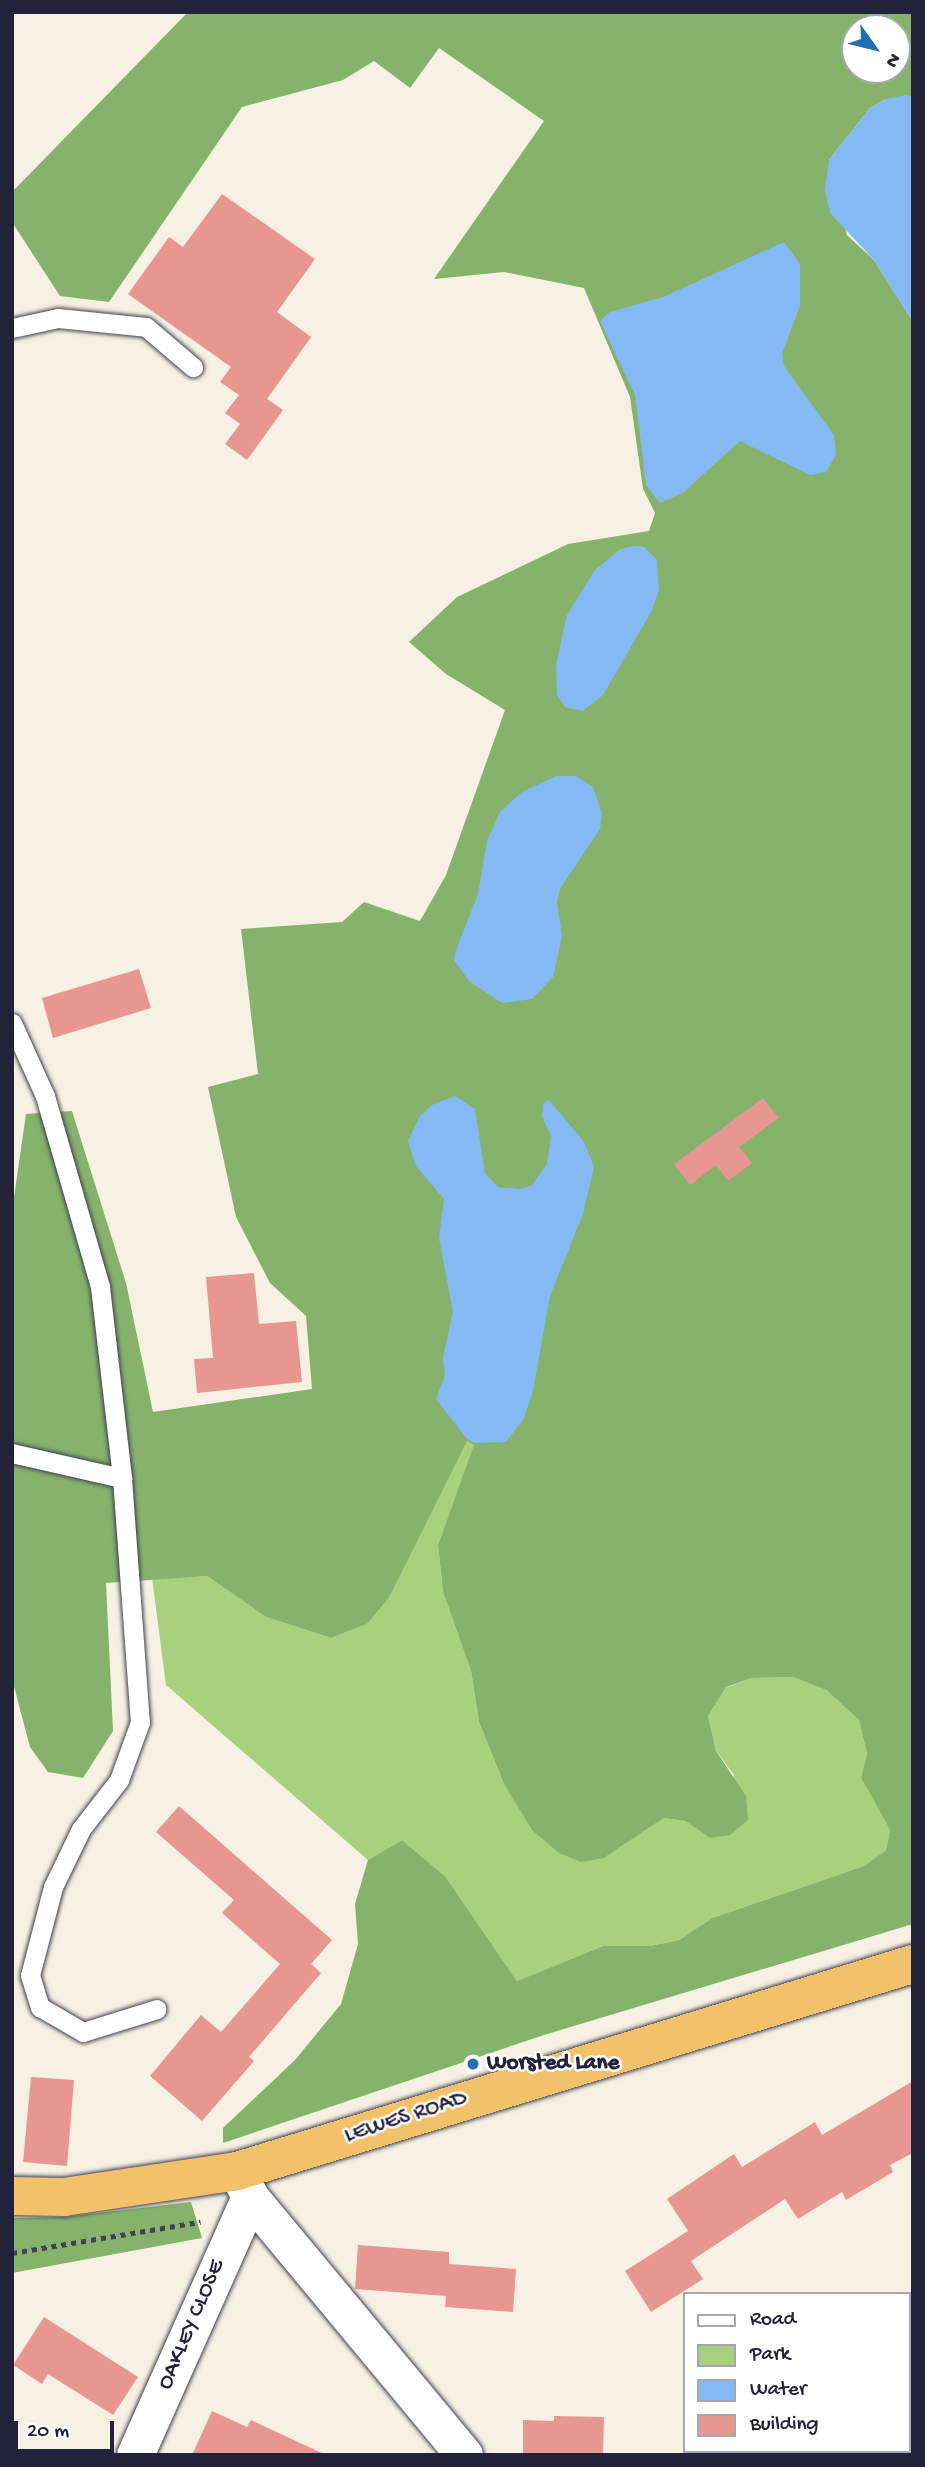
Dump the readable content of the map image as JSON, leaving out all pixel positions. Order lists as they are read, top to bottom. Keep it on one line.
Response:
{"streets":{"highway":["LEWES ROAD"],"street":["OAKLEY CLOSE"]},"crossings":[["LEWES ROAD","OAKLEY CLOSE"]],"places":["Worsted Lane"],"legend":["Road","Park","Water","Building"],"scale_bar":"20 m","north":"bottom right"}
